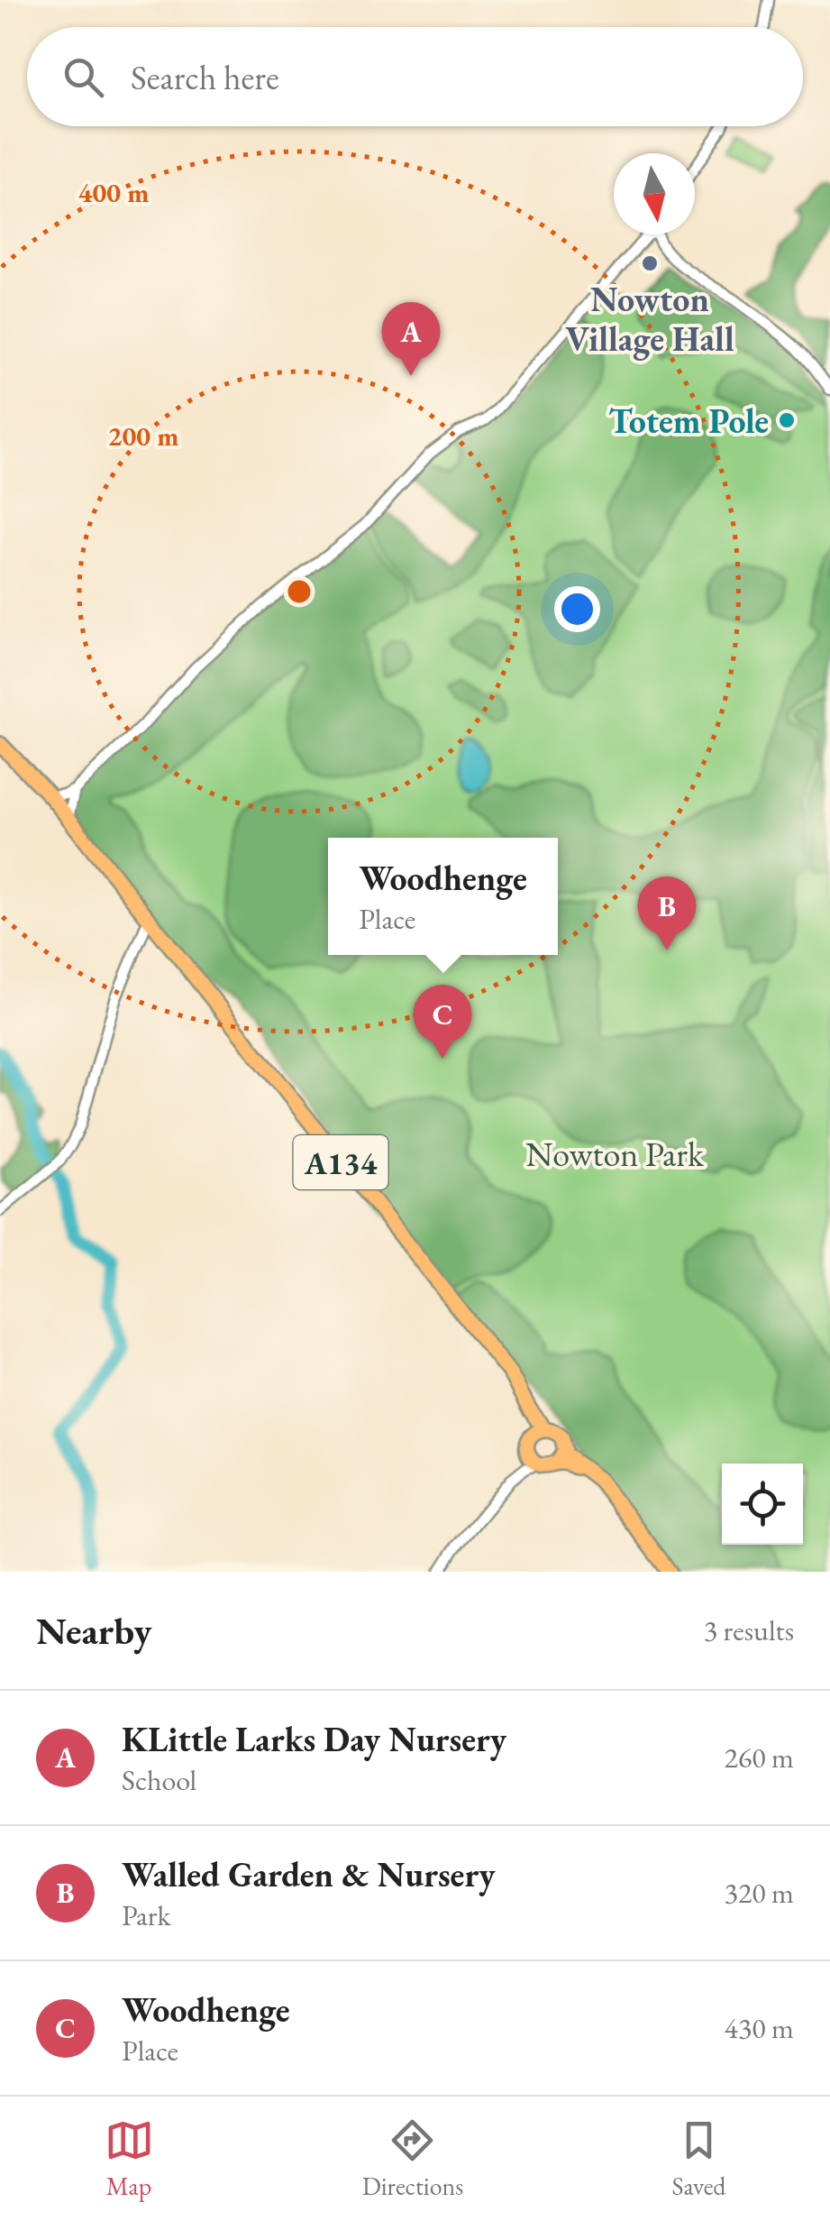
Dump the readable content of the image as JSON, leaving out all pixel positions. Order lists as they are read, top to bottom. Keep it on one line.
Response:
{"streets":{"highway":["A134"]},"parks":["Nowton Park"],"places":["Nowton Village Hall","Totem Pole"],"north":"bottom","page":{"search":"Search here","pins":["A","B","C"],"popup":["Woodhenge","Place"],"heading":["Nearby","3 results"],"list":[{"mark":"A","name":"KLittle Larks Day Nursery","note":"School","value":"260 m"},{"mark":"B","name":"Walled Garden & Nursery","note":"Park","value":"320 m"},{"mark":"C","name":"Woodhenge","note":"Place","value":"430 m"}],"nav":["Map","Directions","Saved"]},"rings":["400 m","200 m"]}
